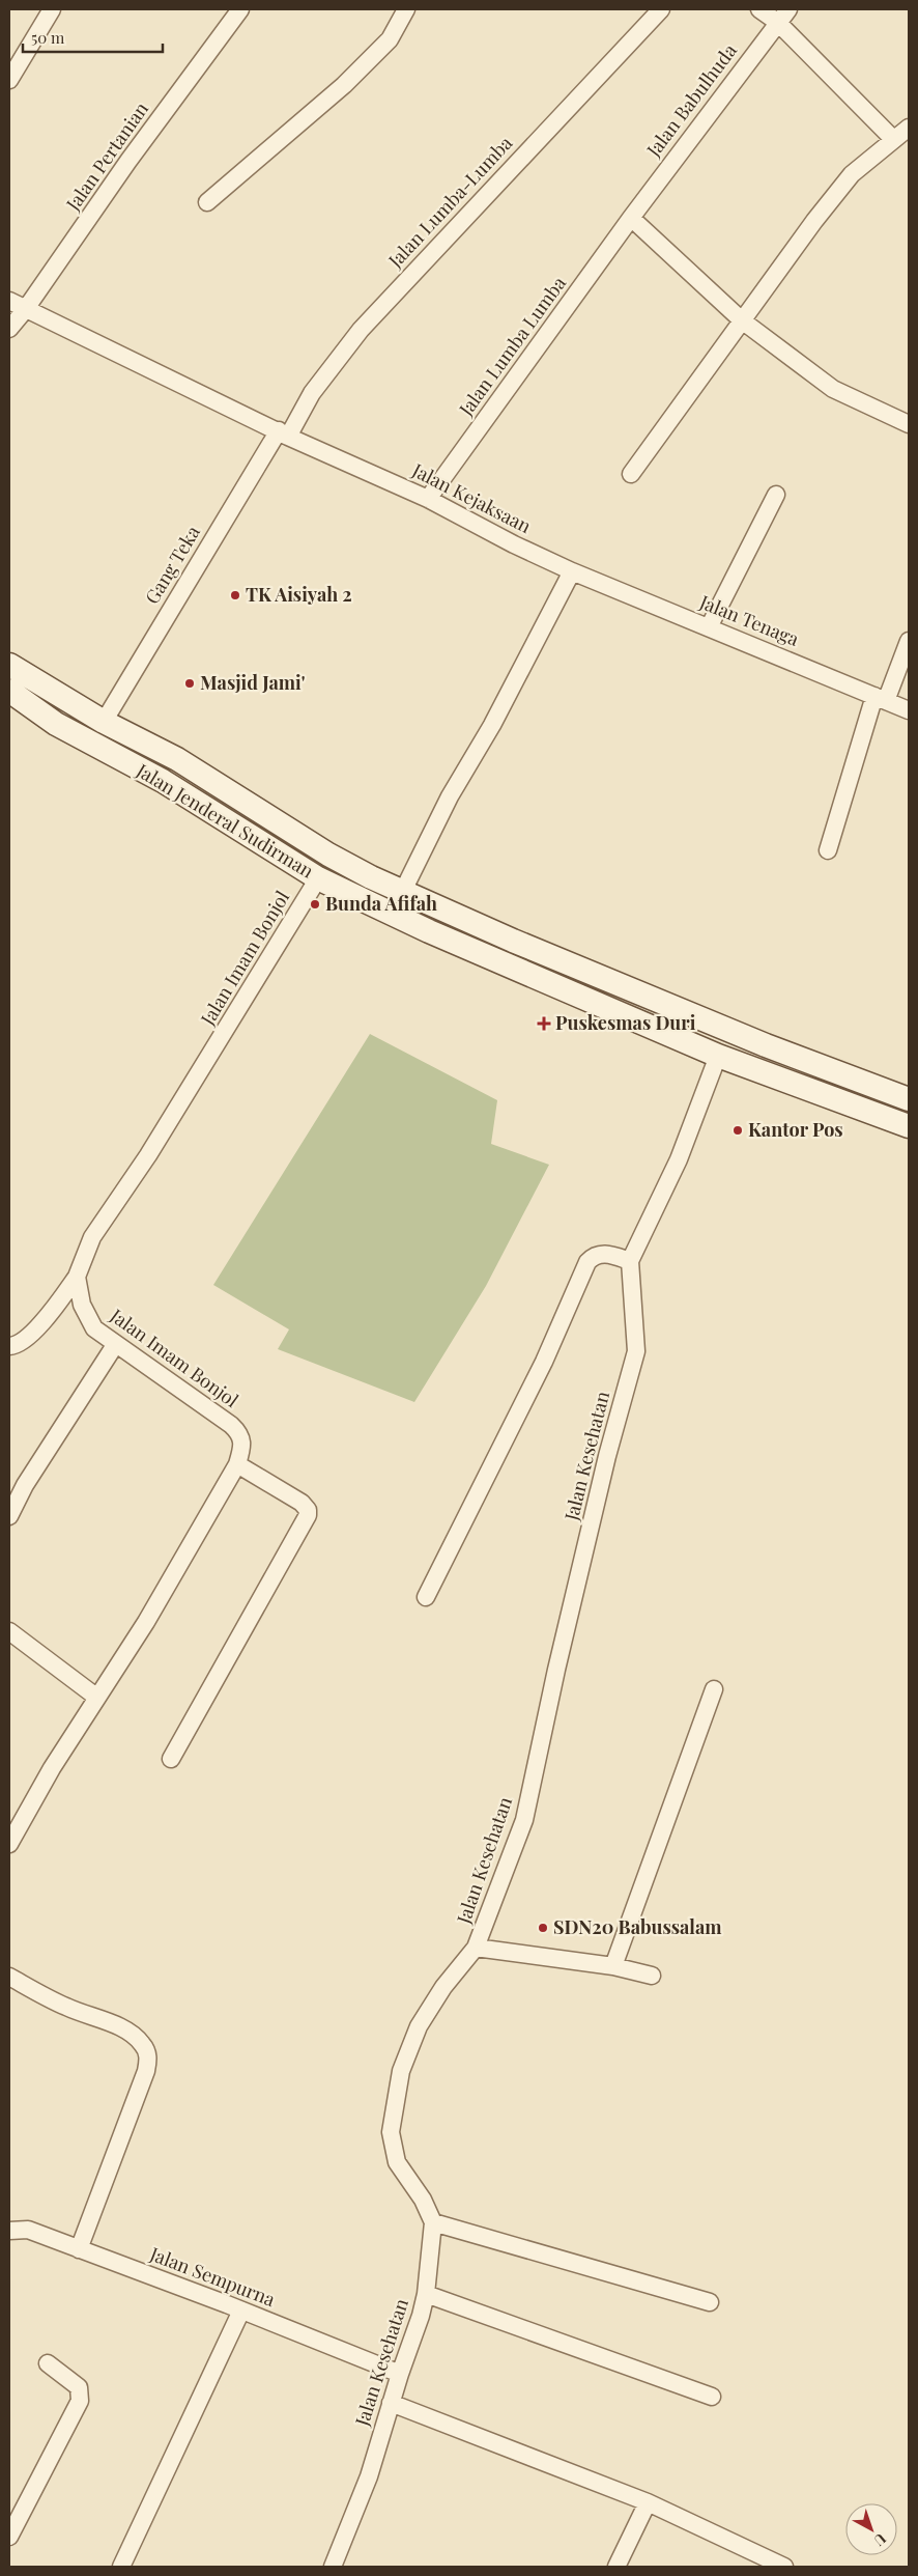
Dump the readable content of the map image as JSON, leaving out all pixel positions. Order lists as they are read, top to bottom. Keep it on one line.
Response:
{"streets":{"street":["Jalan Babulhuda","Jalan Pertanian","Jalan Lumba-Lumba","Jalan Lumba Lumba","Jalan Kejaksaan","Gang Teka","Jalan Tenaga","Jalan Jenderal Sudirman","Jalan Imam Bonjol","Jalan Kesehatan","Jalan Sempurna"]},"crossings":[["Jalan Babulhuda","Jalan Lumba Lumba"],["Jalan Pertanian","Jalan Kejaksaan"],["Jalan Lumba-Lumba","Jalan Kejaksaan"],["Jalan Lumba-Lumba","Gang Teka"],["Jalan Lumba Lumba","Jalan Kejaksaan"],["Jalan Kejaksaan","Gang Teka"],["Jalan Kejaksaan","Jalan Tenaga"],["Gang Teka","Jalan Jenderal Sudirman"],["Jalan Jenderal Sudirman","Jalan Imam Bonjol"],["Jalan Jenderal Sudirman","Jalan Kesehatan"],["Jalan Kesehatan","Jalan Sempurna"]],"places":{"other":["TK Aisiyah 2","Masjid Jami'","Bunda Afifah","Kantor Pos","SDN20 Babussalam"],"health":["Puskesmas Duri"]},"scale_bar":"50 m","north":"bottom right"}
